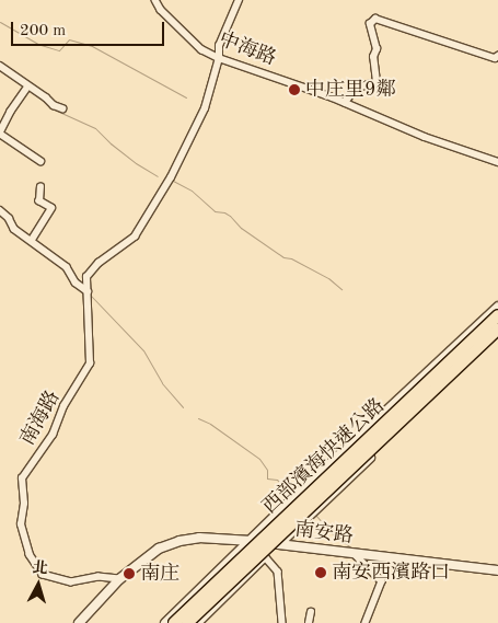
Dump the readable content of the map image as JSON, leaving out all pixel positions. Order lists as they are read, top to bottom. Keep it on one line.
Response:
{"streets":{"highway":["西部濱海快速公路"],"street":["中海路","南海路","南安路"]},"crossings":[["中海路","南海路"],["南海路","南安路"]],"places":["中庄里9鄰","南安西濱路口","南庄"],"scale_bar":"200 m","north":"top"}
